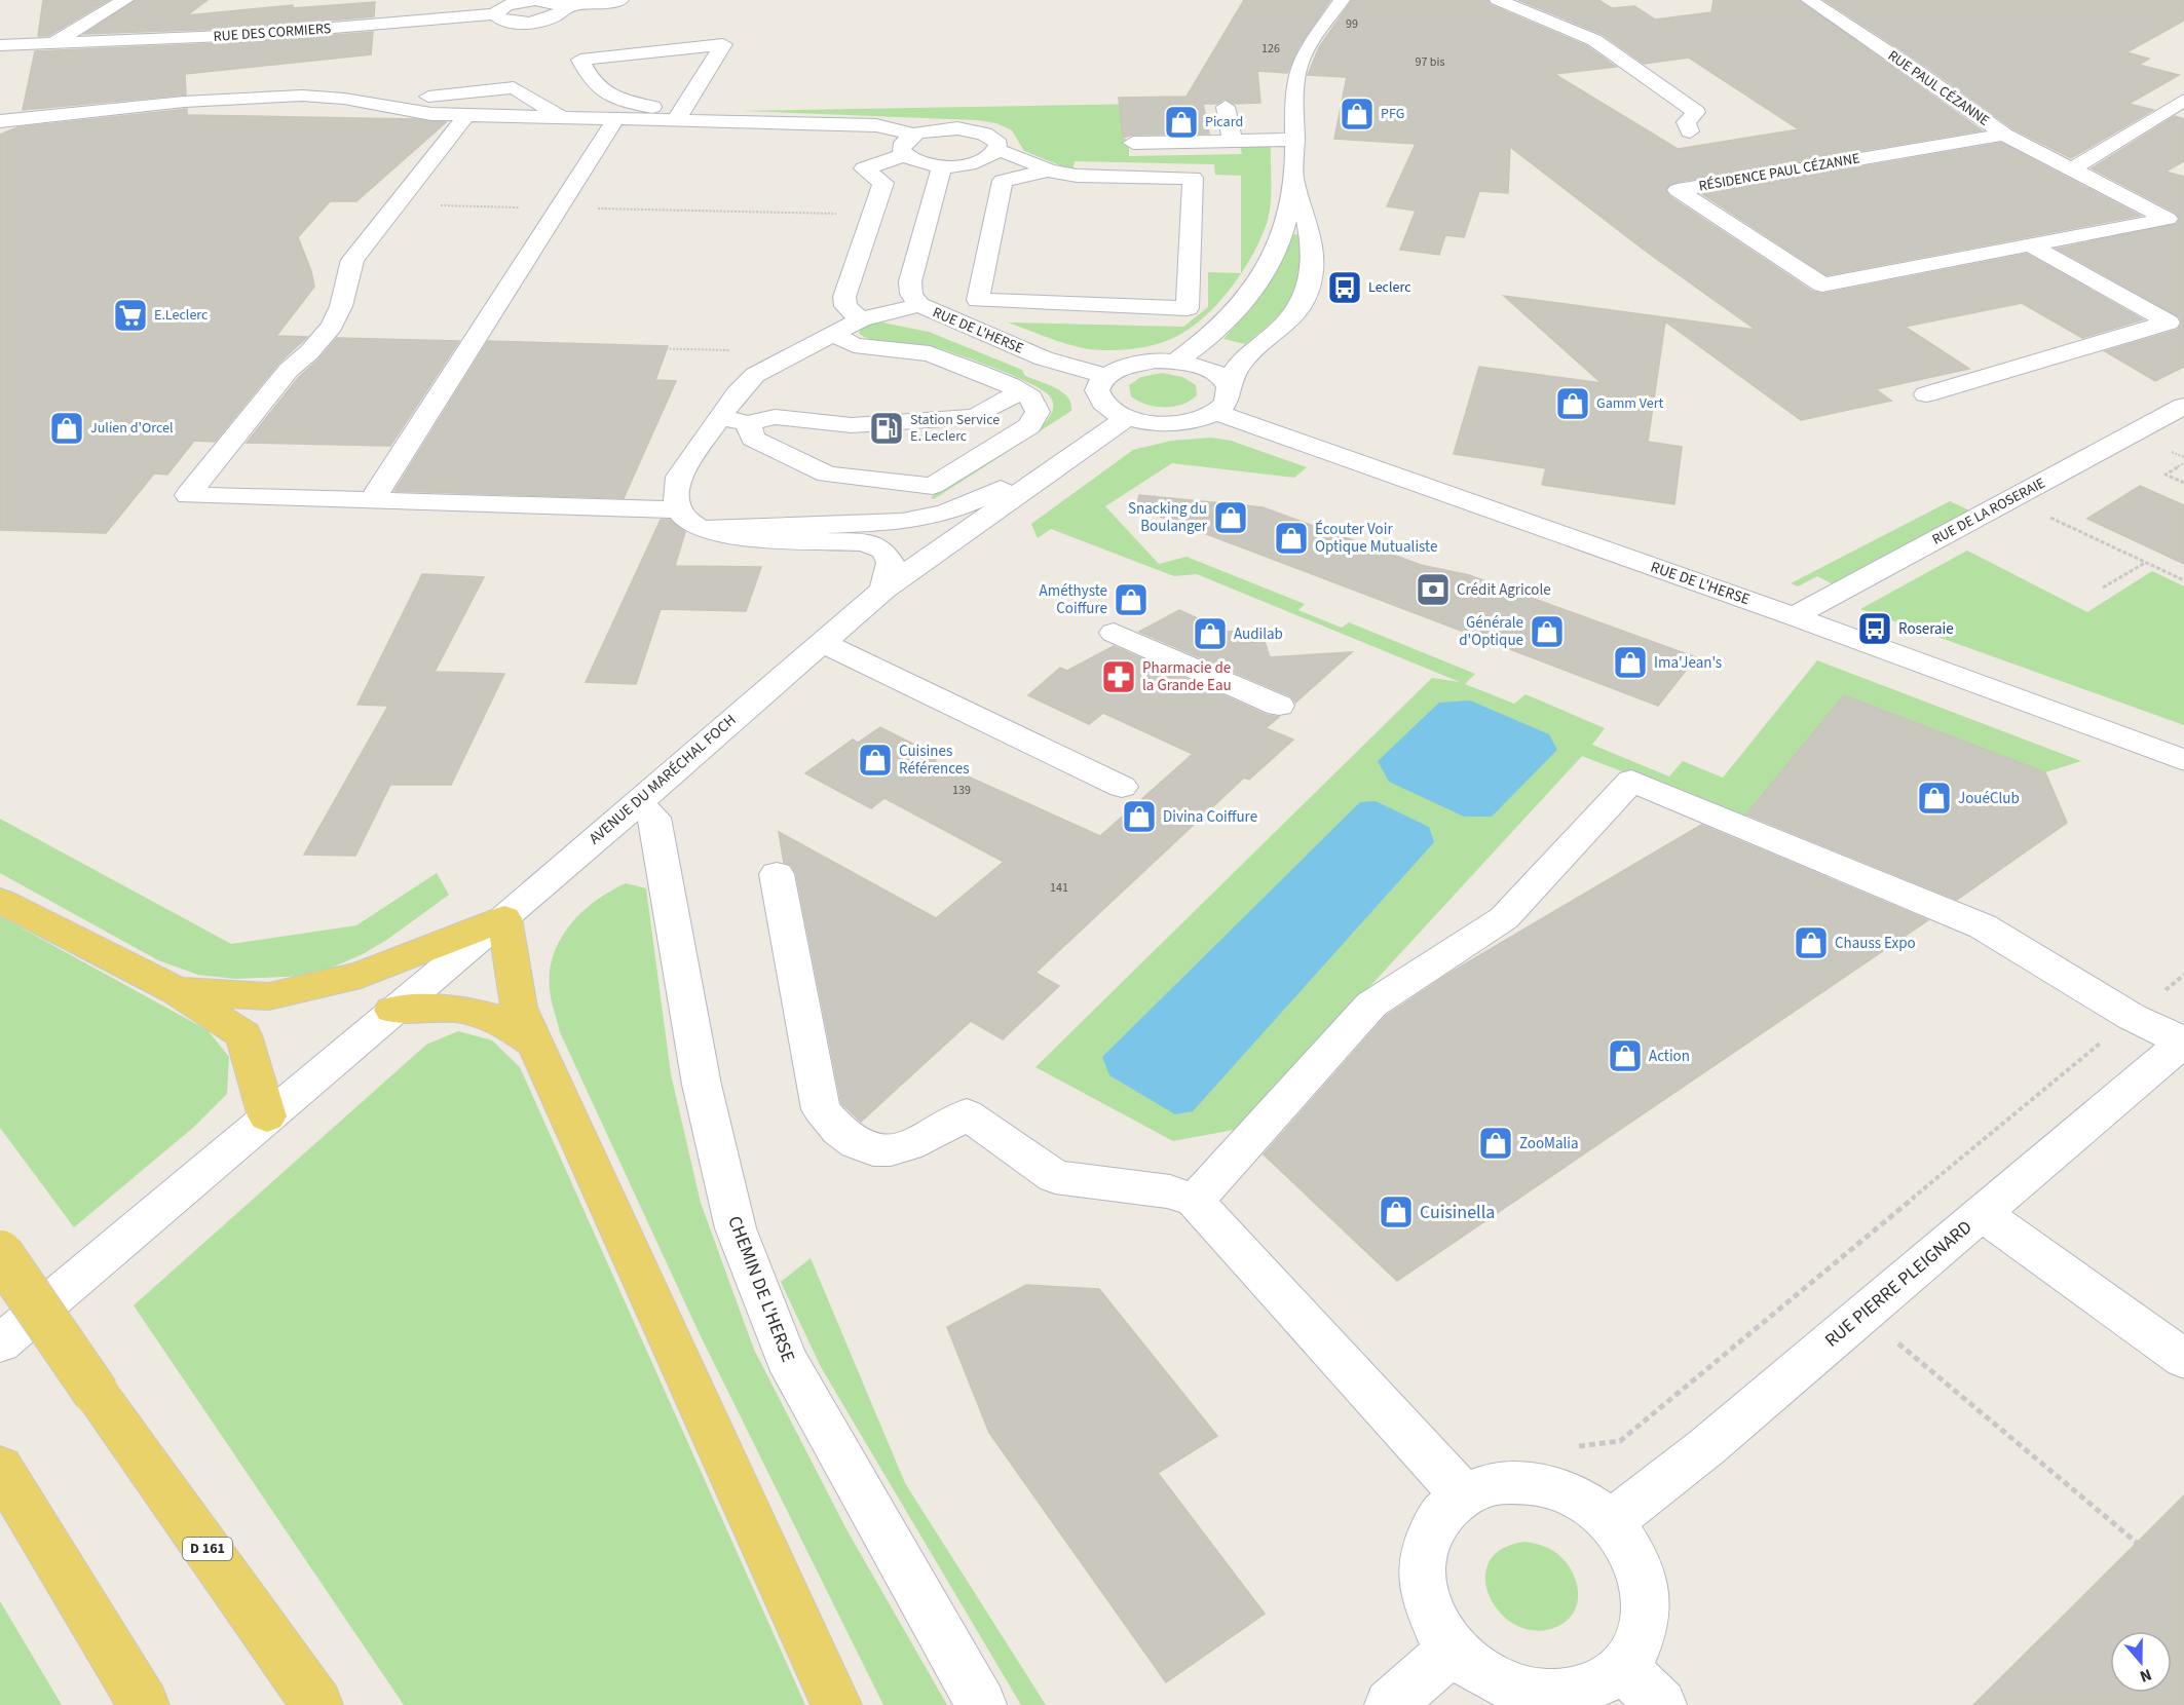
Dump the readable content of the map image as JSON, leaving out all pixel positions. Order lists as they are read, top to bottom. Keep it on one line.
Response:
{"streets":{"main road":["D 161"],"street":["RUE DES CORMIERS","RUE PAUL CÉZANNE","RÉSIDENCE PAUL CÉZANNE","RUE DE L'HERSE","RUE DE LA ROSERAIE","AVENUE DU MARÉCHAL FOCH","RUE PIERRE PLEIGNARD","CHEMIN DE L'HERSE"]},"crossings":[["RUE PAUL CÉZANNE","RÉSIDENCE PAUL CÉZANNE"],["RUE DE L'HERSE","RUE DE LA ROSERAIE"],["AVENUE DU MARÉCHAL FOCH","CHEMIN DE L'HERSE"]],"places":{"shop":["PFG","Picard","Gamm Vert","Julien d'Orcel","Snacking du Boulanger","Écouter Voir Optique Mutualiste","Améthyste Coiffure","Générale d'Optique","Audilab","Ima'Jean's","Cuisines Références","JouéClub","Divina Coiffure","Chauss Expo","Action","ZooMalia","Cuisinella"],"bus stop":["Leclerc","Roseraie"],"supermarket":["E.Leclerc"],"fuel station":["Station Service E. Leclerc"],"bank":["Crédit Agricole"],"pharmacy":["Pharmacie de la Grande Eau"]},"house_numbers":["99","126","97 bis","139","141"],"north":"bottom"}
